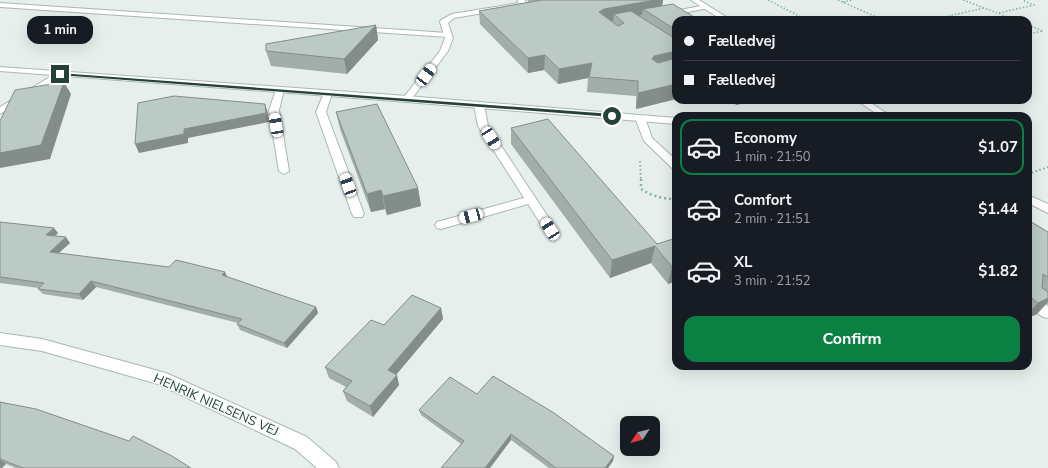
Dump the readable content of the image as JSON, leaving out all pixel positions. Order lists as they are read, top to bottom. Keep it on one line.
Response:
{"streets":{"street":["HENRIK NIELSENS VEJ"]},"north":"bottom left","page":{"bubble":"1 min","banner":["Fælledvej","Fælledvej"],"list":[{"name":"Economy","note":"1 min · 21:50","value":"$1.07"},{"name":"Comfort","note":"2 min · 21:51","value":"$1.44"},{"name":"XL","note":"3 min · 21:52","value":"$1.82"}],"buttons":"Confirm"}}
